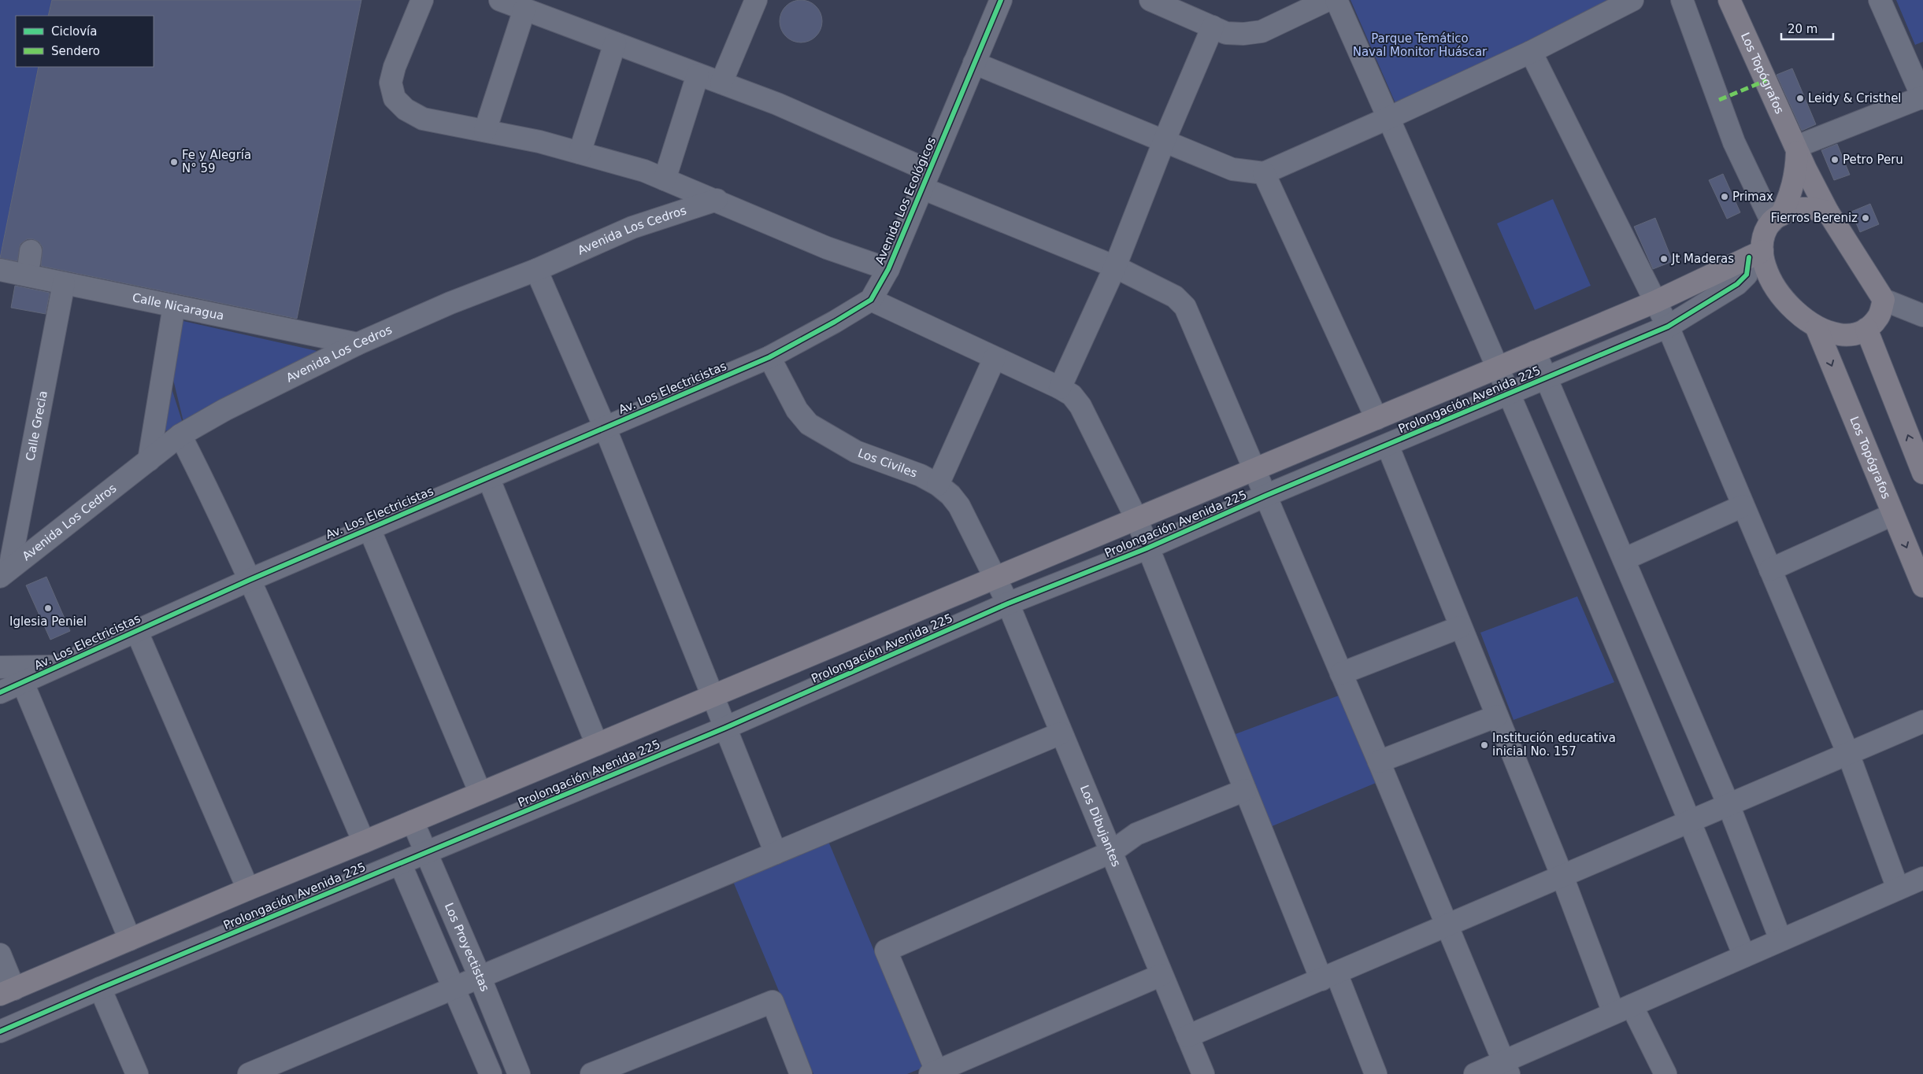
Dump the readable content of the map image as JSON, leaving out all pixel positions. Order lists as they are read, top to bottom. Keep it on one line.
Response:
{"streets":{"main road":["Los Topógrafos","Prolongación Avenida 225"],"street":["Avenida Los Ecológicos","Avenida Los Cedros","Calle Nicaragua","Av. Los Electricistas","Calle Grecia","Los Civiles","Los Dibujantes","Los Proyectistas"]},"crossings":[["Los Topógrafos","Prolongación Avenida 225"],["Avenida Los Ecológicos","Av. Los Electricistas"],["Avenida Los Ecológicos","Los Civiles"],["Avenida Los Cedros","Calle Nicaragua"],["Avenida Los Cedros","Calle Grecia"],["Calle Nicaragua","Calle Grecia"],["Av. Los Electricistas","Los Civiles"],["Prolongación Avenida 225","Los Civiles"],["Prolongación Avenida 225","Los Dibujantes"],["Prolongación Avenida 225","Los Proyectistas"],["Los Civiles","Los Dibujantes"]],"parks":["Parque Temático Naval Monitor Huáscar"],"places":["Leidy & Cristhel","Petro Peru","Fe y Alegría N° 59","Primax","Fierros Bereniz","Jt Maderas","Iglesia Peniel","Institución educativa inicial No. 157"],"legend":["Ciclovía","Sendero"],"scale_bar":"20 m"}
